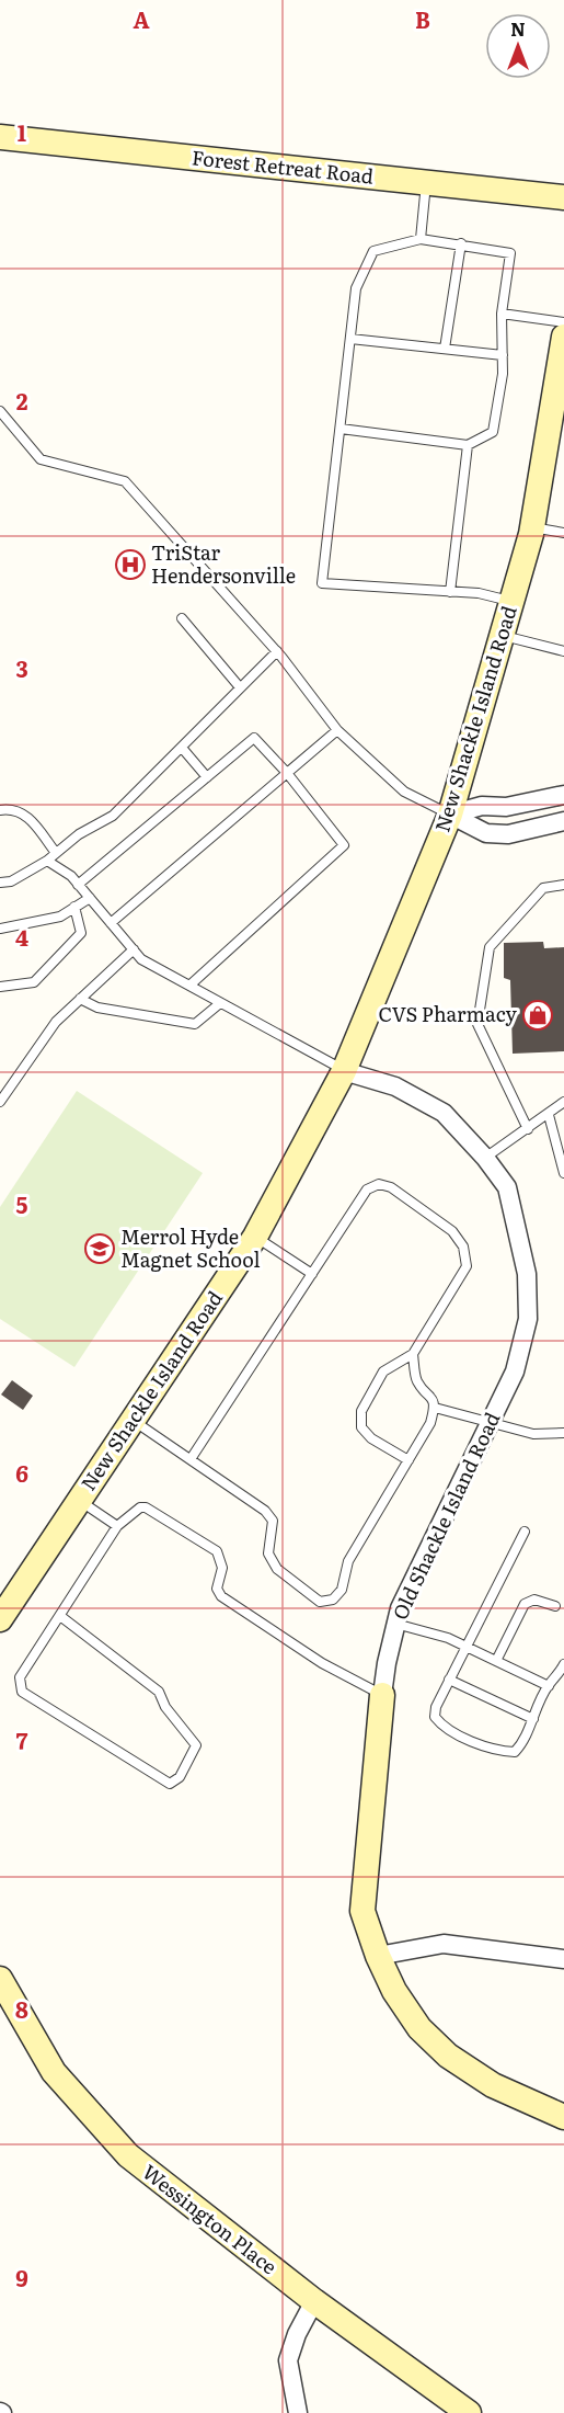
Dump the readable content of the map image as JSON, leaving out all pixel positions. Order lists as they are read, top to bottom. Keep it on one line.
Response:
{"streets":{"street":["Forest Retreat Road","New Shackle Island Road","Old Shackle Island Road","Wessington Place"]},"crossings":[["New Shackle Island Road","Old Shackle Island Road"]],"places":{"hospital":["TriStar Hendersonville"],"shop":["CVS Pharmacy"],"school or university":["Merrol Hyde Magnet School"]},"north":"top","grid":{"columns":["A","B"],"rows":["1","2","3","4","5","6","7","8","9"]}}
